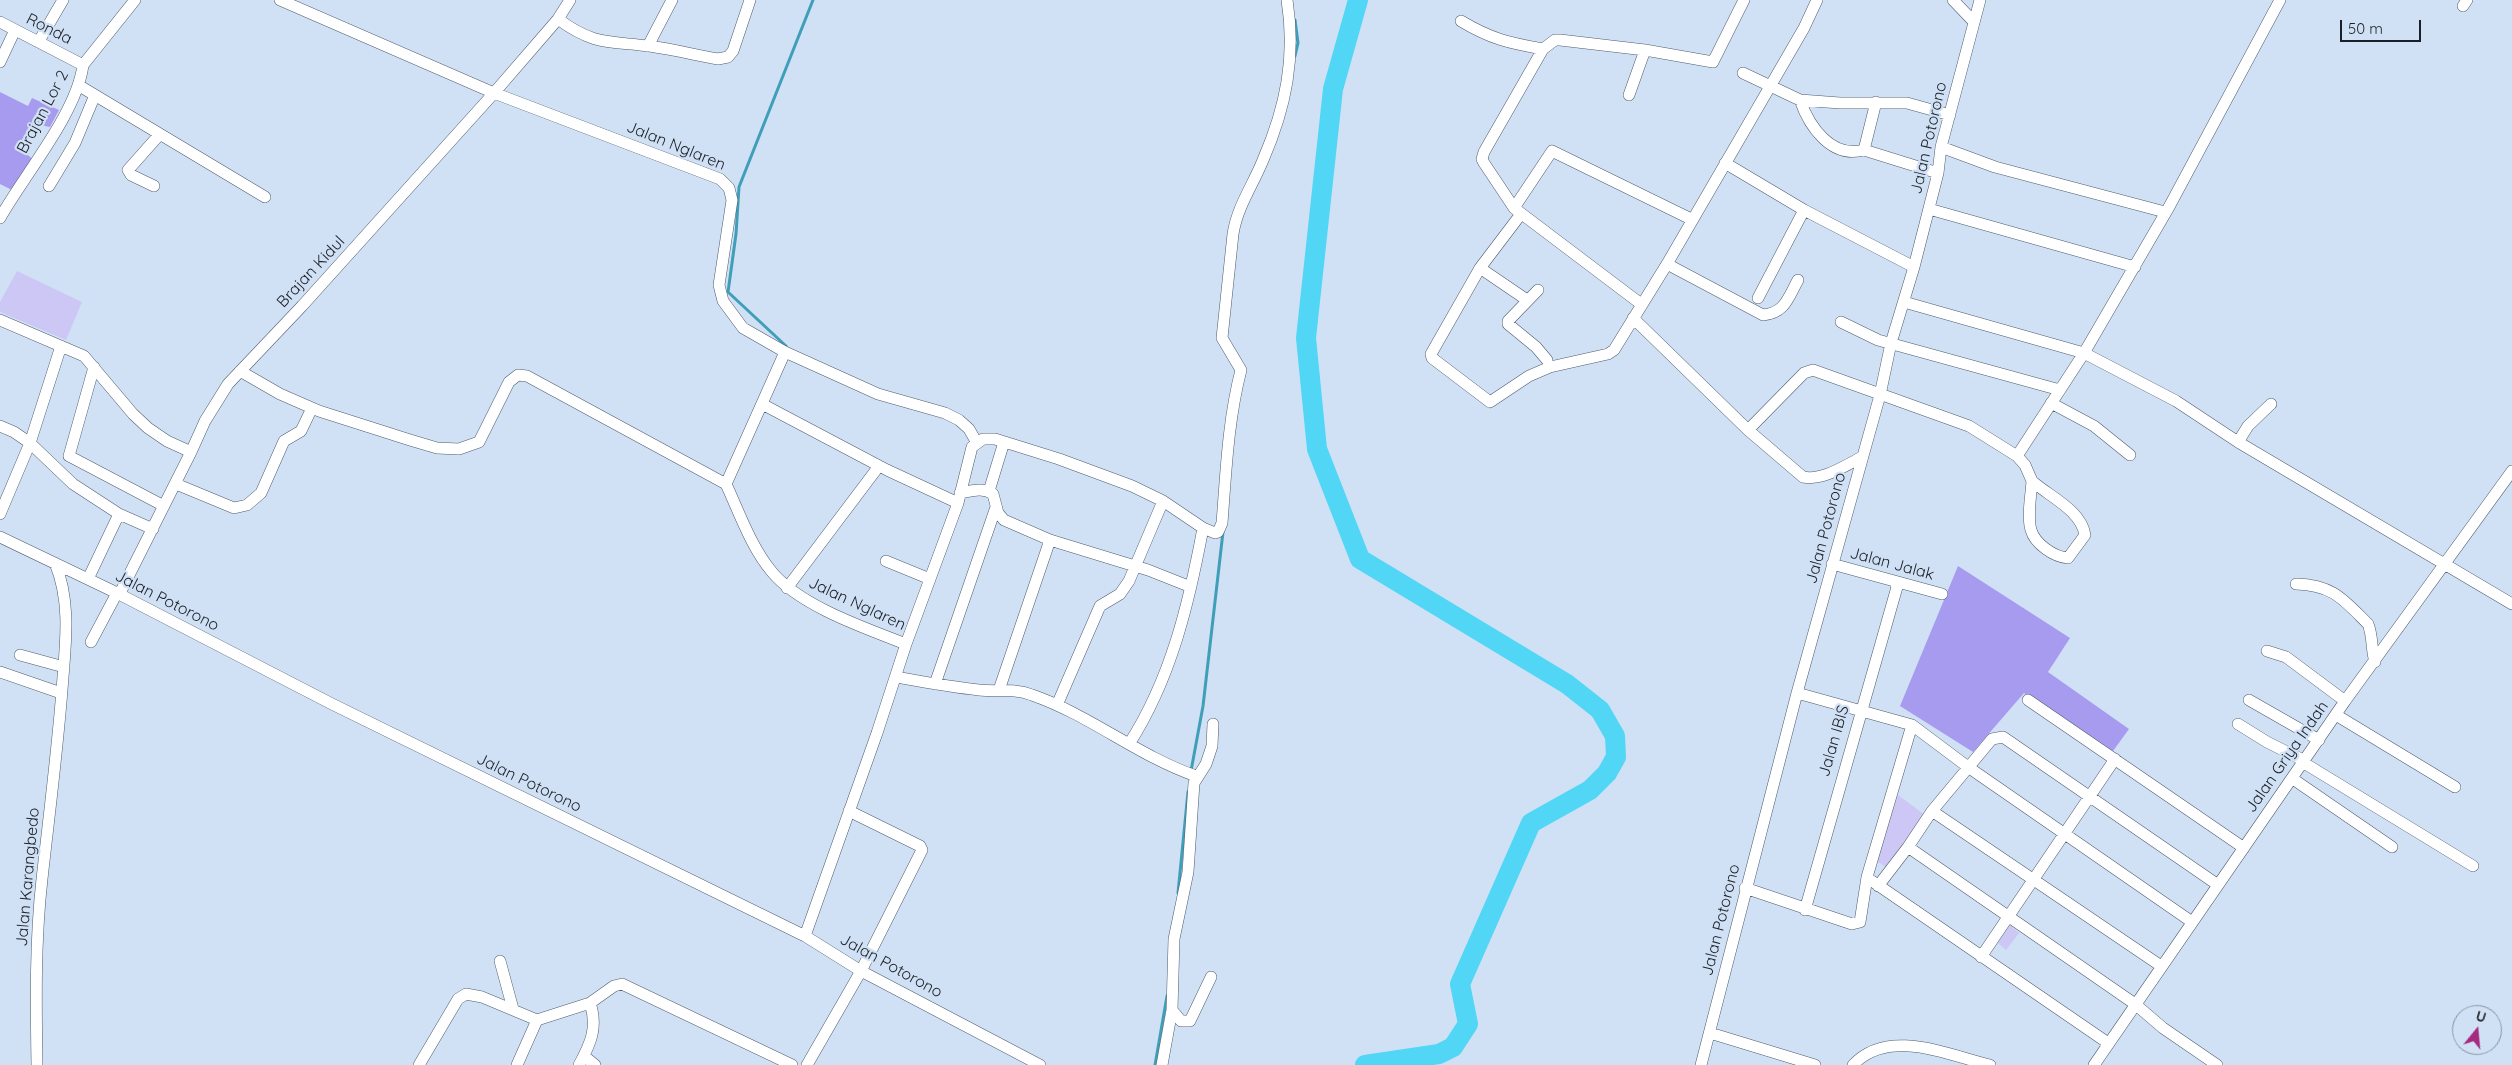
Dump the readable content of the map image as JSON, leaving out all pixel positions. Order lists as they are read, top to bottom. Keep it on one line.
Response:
{"streets":{"street":["Ronda","Brajan Lor 2","Jalan Potorono","Jalan Nglaren","Brajan Kidul","Jalan Jalak","Jalan IBIS","Jalan Griya Indah","Jalan Karangbedo"]},"crossings":[["Ronda","Brajan Lor 2"],["Jalan Potorono","Brajan Kidul"],["Jalan Potorono","Jalan Jalak"],["Jalan Potorono","Jalan Karangbedo"],["Jalan Nglaren","Brajan Kidul"],["Jalan Jalak","Jalan IBIS"]],"scale_bar":"50 m","north":"top"}
